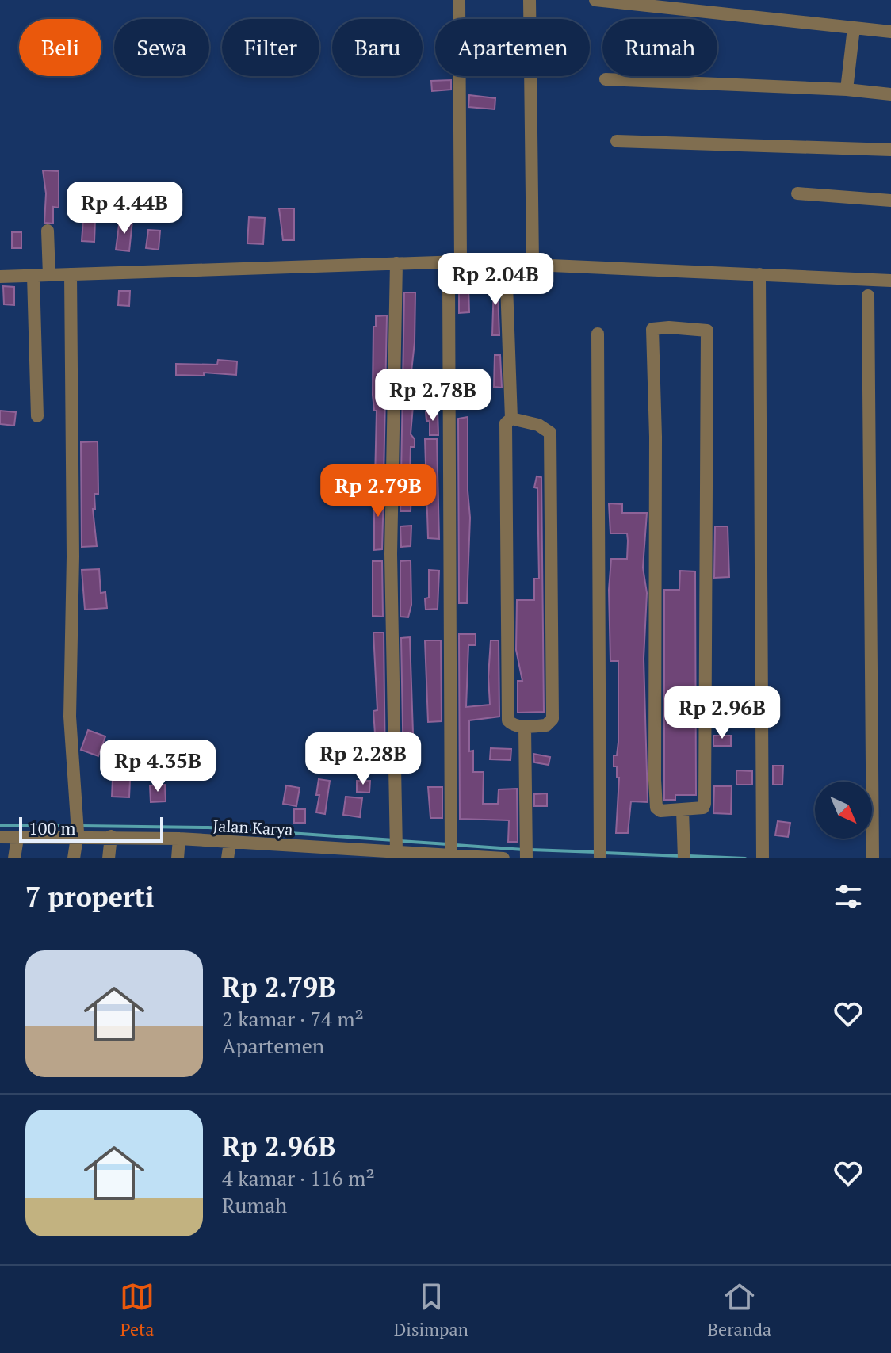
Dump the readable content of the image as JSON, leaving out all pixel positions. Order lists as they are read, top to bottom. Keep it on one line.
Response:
{"streets":{"street":["Jalan Karya"]},"scale_bar":"100 m","north":"bottom right","page":{"chip":["Beli","Sewa","Filter","Baru","Apartemen","Rumah"],"price":["Rp 4.44B","Rp 2.04B","Rp 2.78B","Rp 2.79B","Rp 2.96B","Rp 2.28B","Rp 4.35B"],"scale":"100 m","heading":"7 properti","list":[{"name":"Rp 2.79B","note":"2 kamar · 74 m² · Apartemen"},{"name":"Rp 2.96B","note":"4 kamar · 116 m² · Rumah"}],"tabs":["Peta","Disimpan","Beranda"]}}
